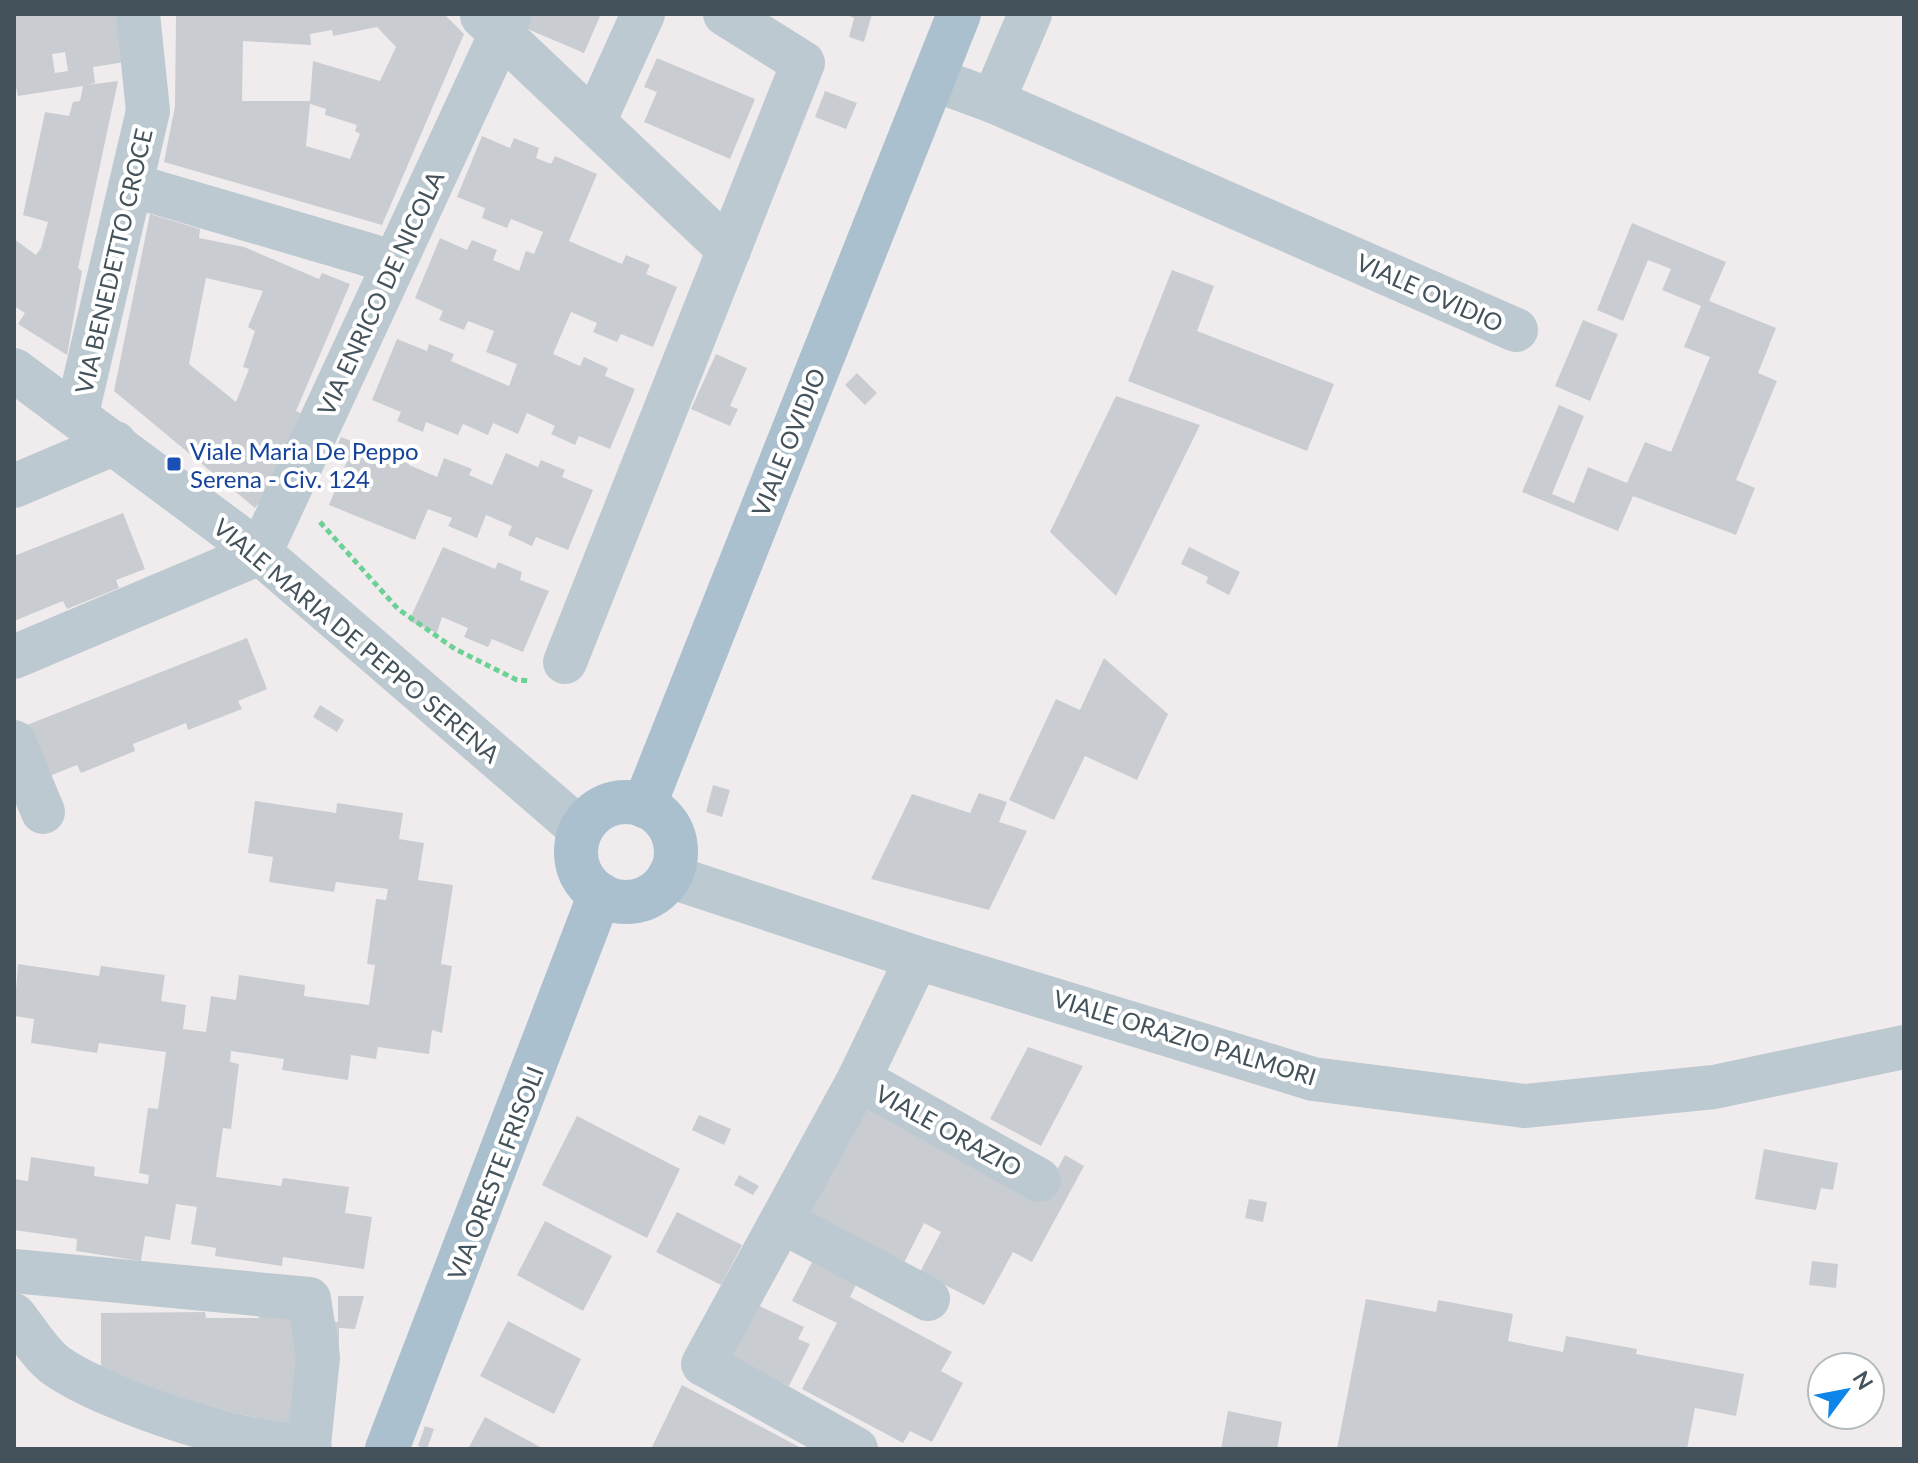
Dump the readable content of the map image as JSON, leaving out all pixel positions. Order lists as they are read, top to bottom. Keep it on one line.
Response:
{"streets":{"main road":["VIALE OVIDIO","VIA ORESTE FRISOLI"],"street":["VIA BENEDETTO CROCE","VIA ENRICO DE NICOLA","VIALE MARIA DE PEPPO SERENA","VIALE ORAZIO PALMORI","VIALE ORAZIO"]},"crossings":[["VIA BENEDETTO CROCE","VIALE MARIA DE PEPPO SERENA"],["VIALE OVIDIO","VIALE MARIA DE PEPPO SERENA"],["VIALE OVIDIO","VIALE ORAZIO PALMORI"],["VIALE OVIDIO","VIA ORESTE FRISOLI"],["VIA ENRICO DE NICOLA","VIALE MARIA DE PEPPO SERENA"],["VIALE MARIA DE PEPPO SERENA","VIALE ORAZIO PALMORI"],["VIALE MARIA DE PEPPO SERENA","VIA ORESTE FRISOLI"],["VIALE ORAZIO PALMORI","VIALE ORAZIO"],["VIALE ORAZIO PALMORI","VIA ORESTE FRISOLI"]],"places":{"transit":["Viale Maria De Peppo Serena - Civ. 124"]},"north":"top right"}
